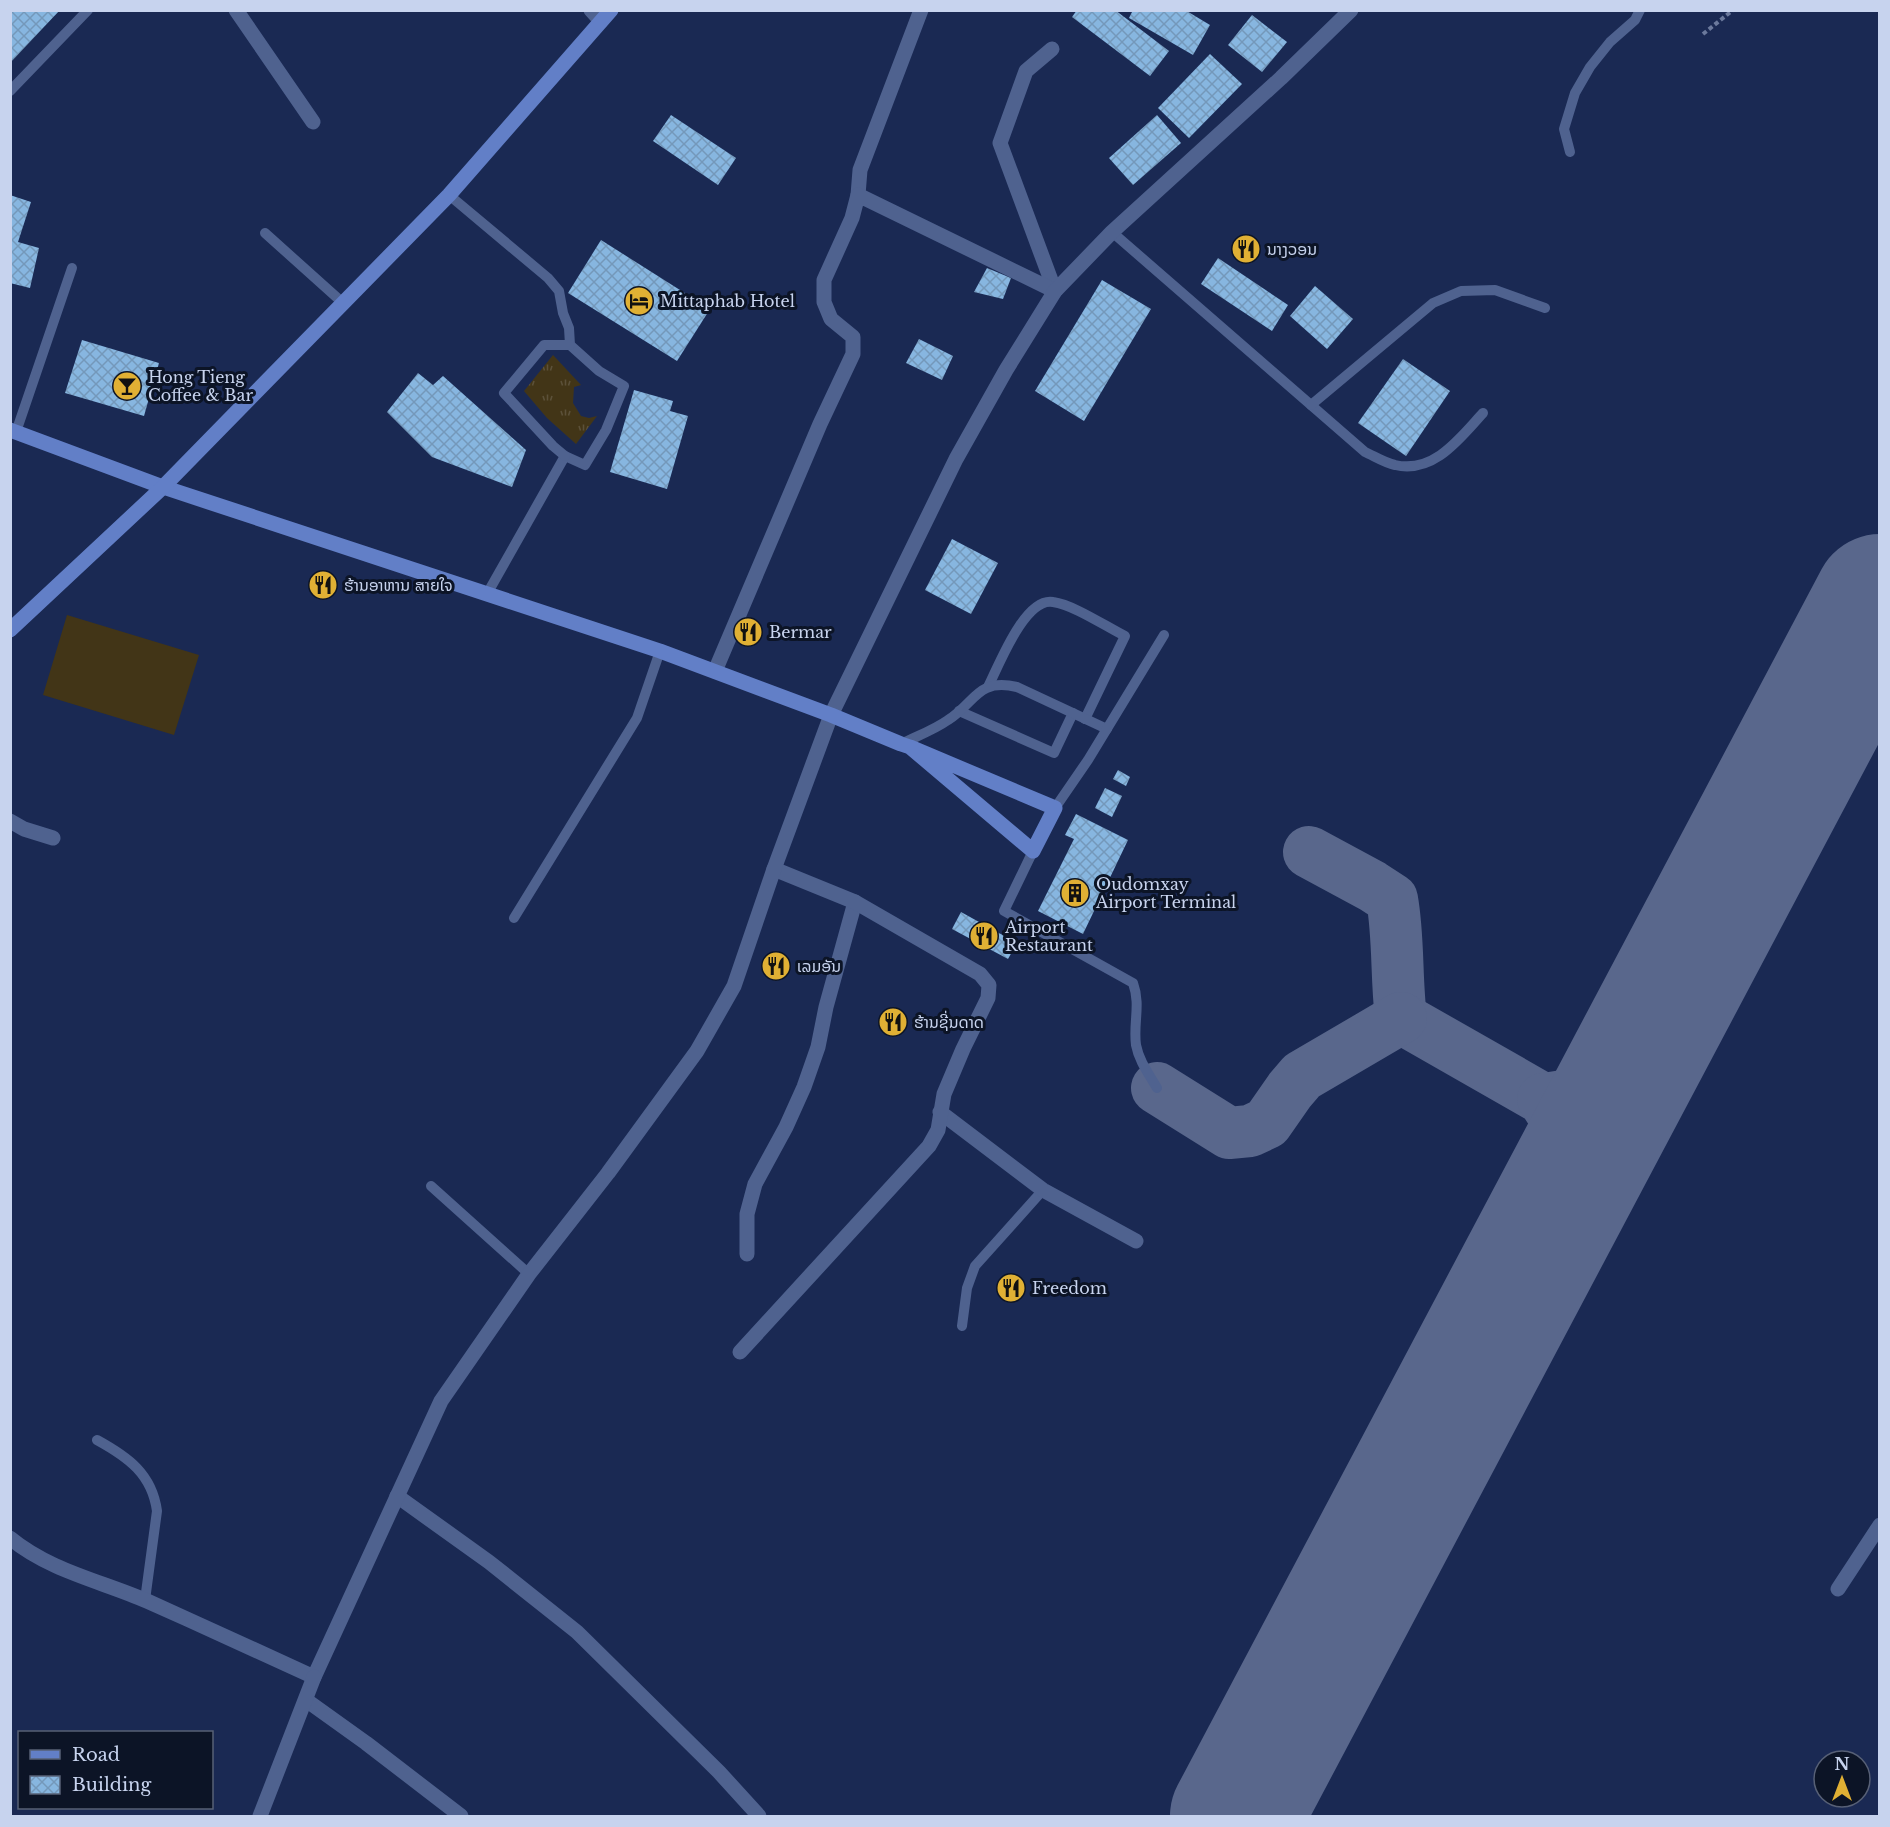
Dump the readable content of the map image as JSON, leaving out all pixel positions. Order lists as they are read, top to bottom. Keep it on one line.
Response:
{"places":{"restaurant":["ນາງວອນ","ຮ້ານອາຫານ ສາຍໃຈ","Bermar","Airport Restaurant","ເລມອັນ","ຮ້ານຊີ່ນດາດ","Freedom"],"hotel":["Mittaphab Hotel"],"bar":["Hong Tieng Coffee & Bar"],"building":["Oudomxay Airport Terminal"]},"legend":["Road","Building"],"north":"top"}
